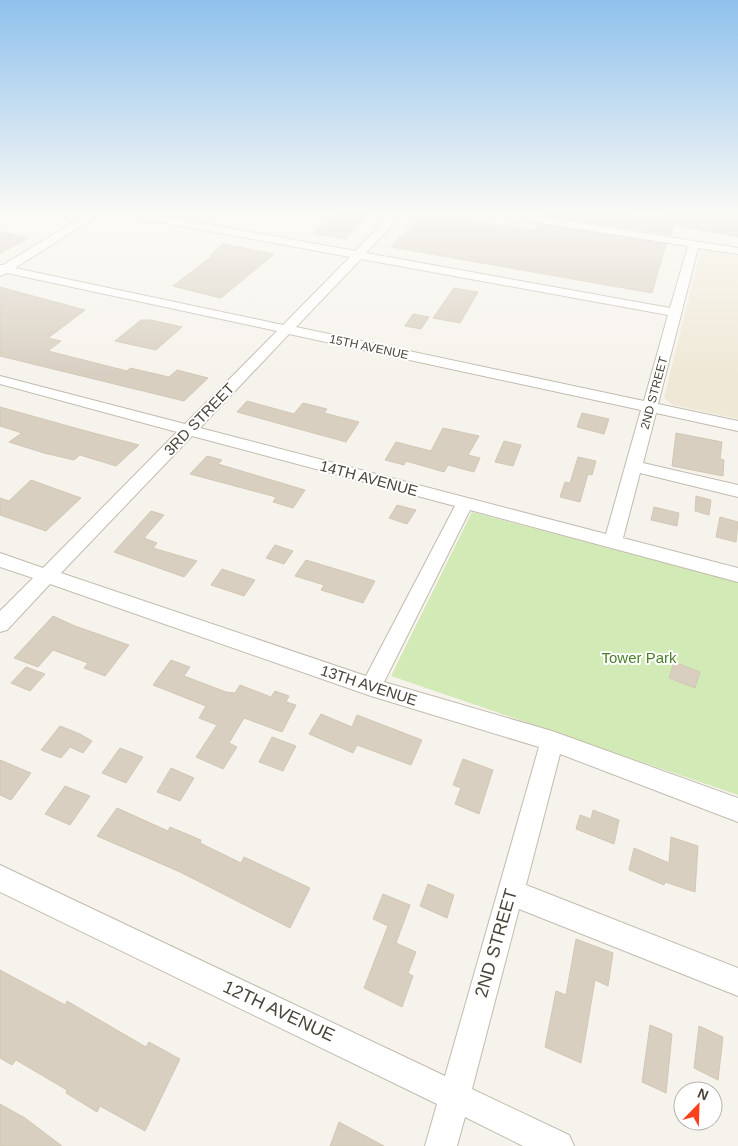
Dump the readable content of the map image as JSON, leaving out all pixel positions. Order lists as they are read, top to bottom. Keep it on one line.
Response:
{"streets":{"street":["15TH AVENUE","2ND STREET","3RD STREET","14TH AVENUE","13TH AVENUE","12TH AVENUE"]},"crossings":[["15TH AVENUE","2ND STREET"],["15TH AVENUE","3RD STREET"],["2ND STREET","14TH AVENUE"],["2ND STREET","13TH AVENUE"],["2ND STREET","12TH AVENUE"],["3RD STREET","14TH AVENUE"],["3RD STREET","13TH AVENUE"]],"parks":["Tower Park"],"north":"top right"}
